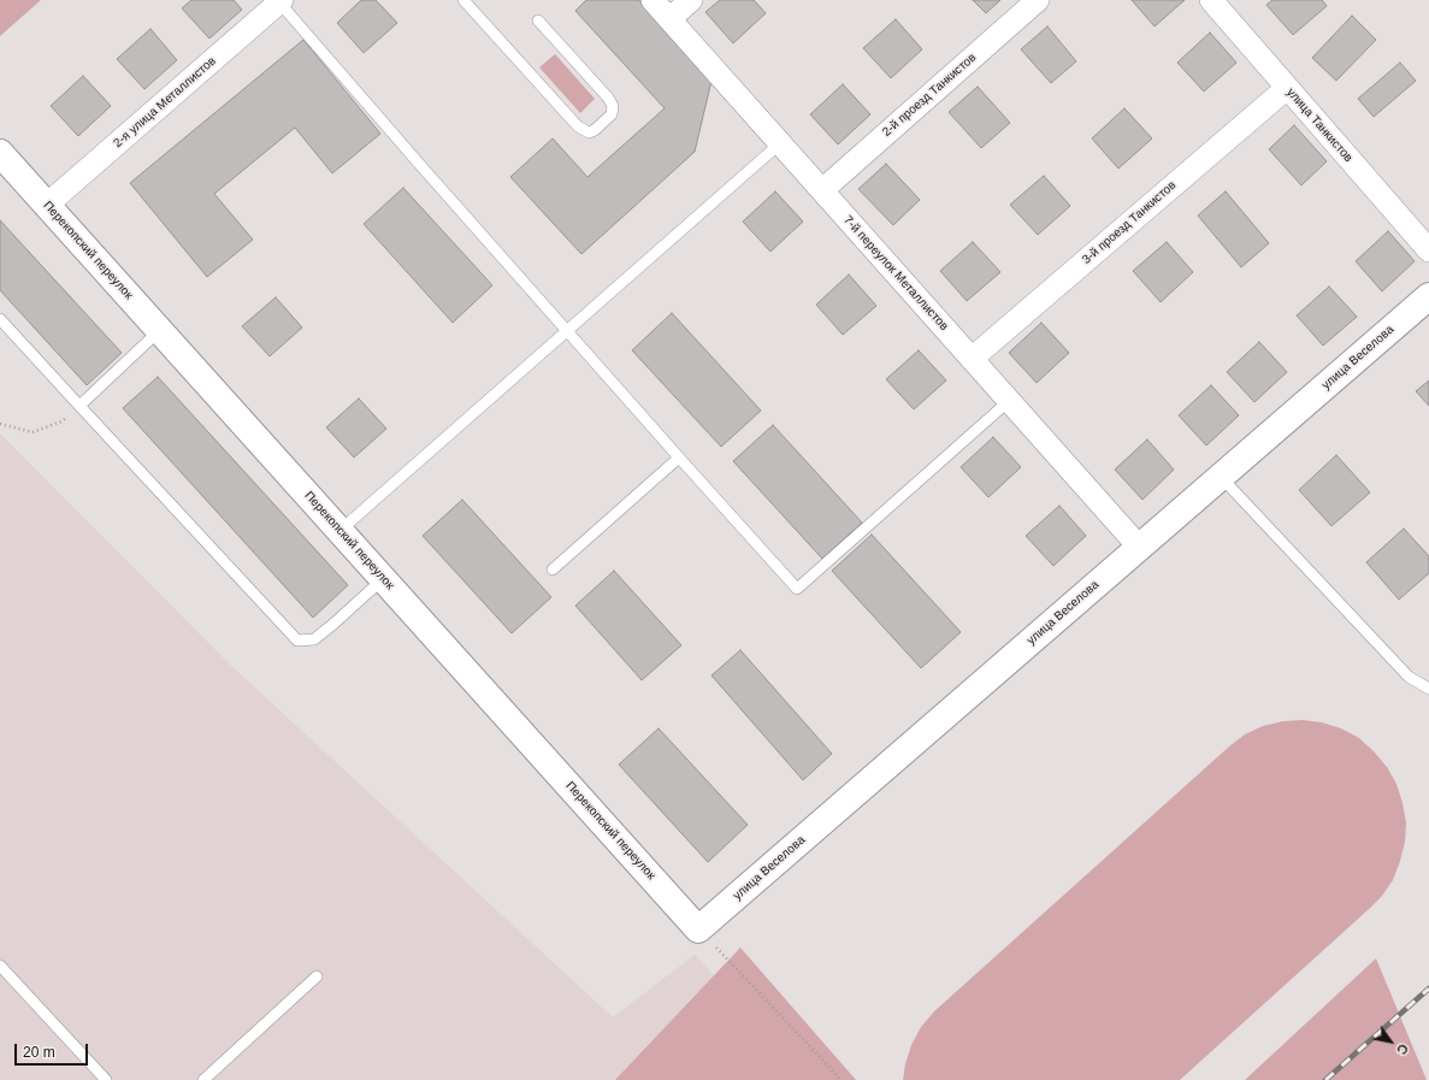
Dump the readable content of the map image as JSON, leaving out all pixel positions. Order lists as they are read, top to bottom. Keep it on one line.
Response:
{"streets":{"street":["2-й проезд Танкистов","2-я улица Металлистов","улица Танкистов","3-й проезд Танкистов","Перекопский переулок","7-й переулок Металлистов","улица Веселова"]},"crossings":[["2-й проезд Танкистов","7-й переулок Металлистов"],["2-я улица Металлистов","Перекопский переулок"],["улица Танкистов","3-й проезд Танкистов"],["3-й проезд Танкистов","7-й переулок Металлистов"],["Перекопский переулок","улица Веселова"],["7-й переулок Металлистов","улица Веселова"]],"scale_bar":"20 m","north":"bottom right"}
